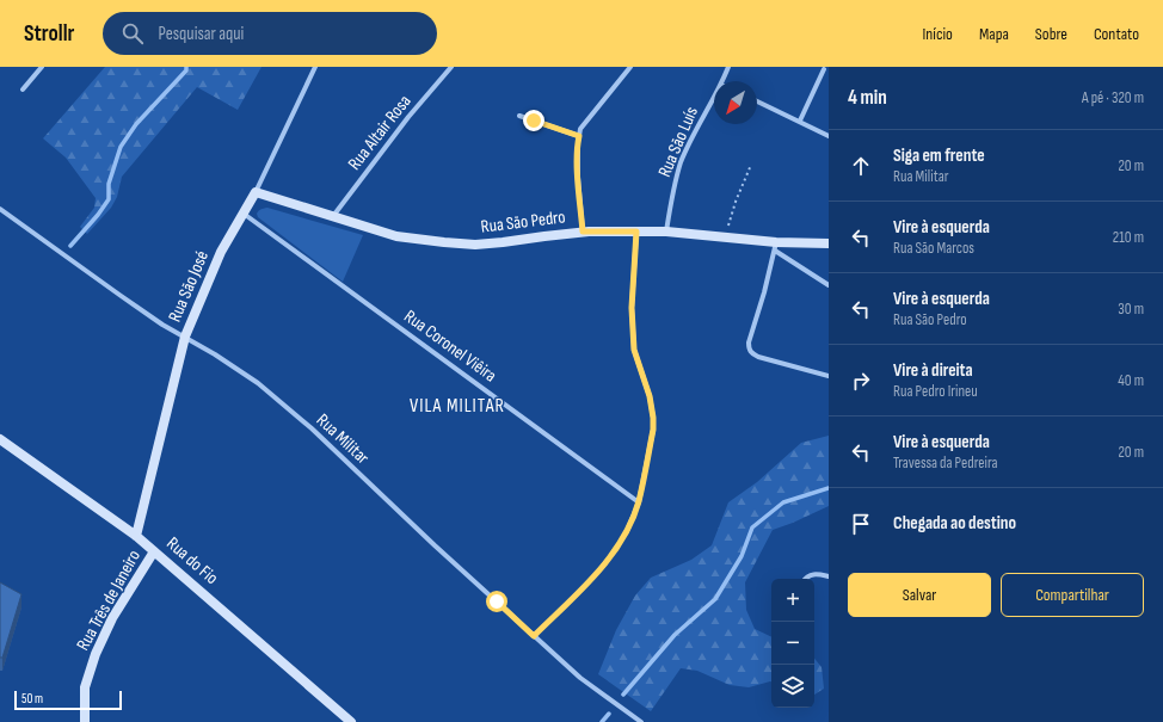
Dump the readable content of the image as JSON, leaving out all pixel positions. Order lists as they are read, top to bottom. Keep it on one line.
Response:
{"streets":{"street":["Rua Altair Rosa","Rua São Luís","Rua São Pedro","Rua São José","Rua Coronel Viêira","Rua Militar","Rua do Fio","Rua Três de Janeiro"]},"crossings":[["Rua Altair Rosa","Rua São Pedro"],["Rua São Luís","Rua São Pedro"],["Rua São Pedro","Rua São José"],["Rua São José","Rua Coronel Viêira"],["Rua São José","Rua Militar"],["Rua São José","Rua do Fio"],["Rua do Fio","Rua Três de Janeiro"]],"districts":["VILA MILITAR"],"scale_bar":"50 m","north":"bottom left","page":{"header":"Strollr","search":"Pesquisar aqui","nav":["Início","Mapa","Sobre","Contato"],"heading":["4 min","A pé · 320 m"],"list":[["Siga em frente","Rua Militar","20 m"],["Vire à esquerda","Rua São Marcos","210 m"],["Vire à esquerda","Rua São Pedro","30 m"],["Vire à direita","Rua Pedro Irineu","40 m"],["Vire à esquerda","Travessa da Pedreira","20 m"],"Chegada ao destino"],"buttons":["Salvar","Compartilhar"],"map_buttons":["+","−"],"scale":"50 m"}}
